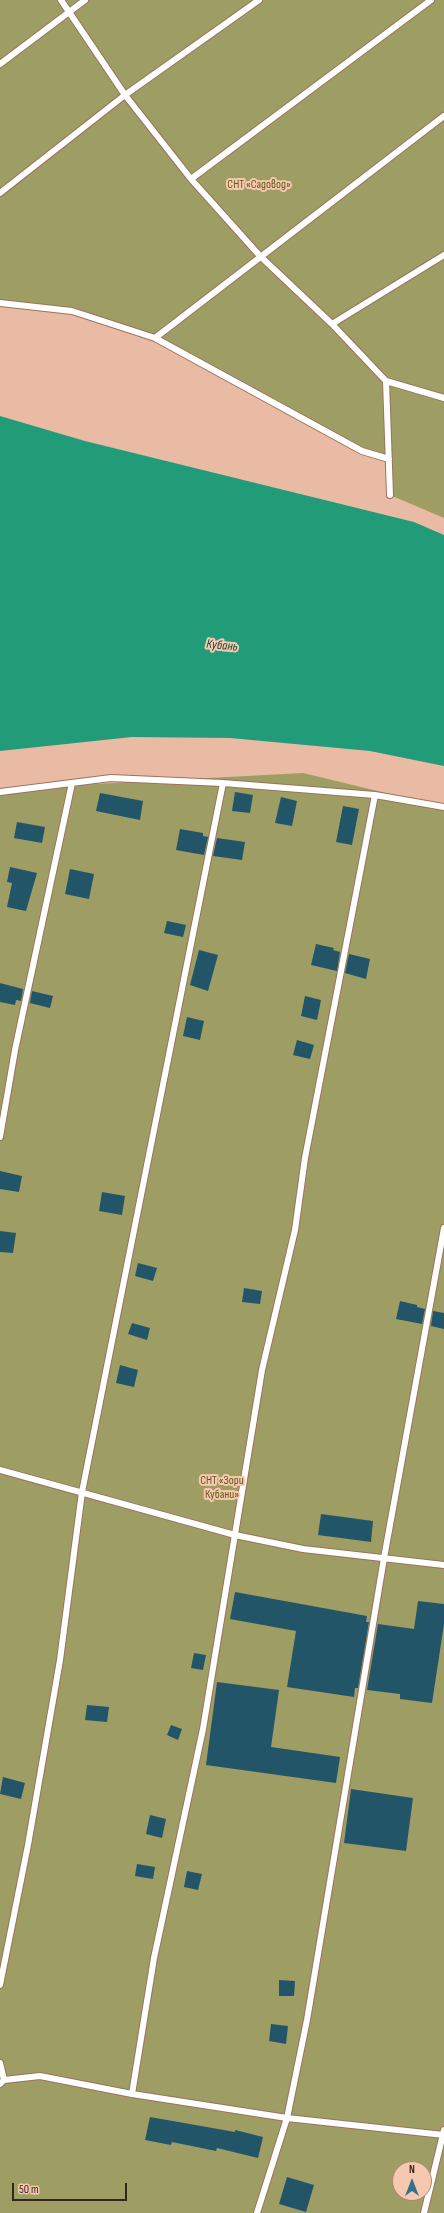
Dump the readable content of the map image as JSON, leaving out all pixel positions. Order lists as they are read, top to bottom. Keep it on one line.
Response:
{"water":["Кубань"],"parks":["СНТ «Садовод»","СНТ «Зори Кубани»"],"scale_bar":"50 m","north":"top"}
